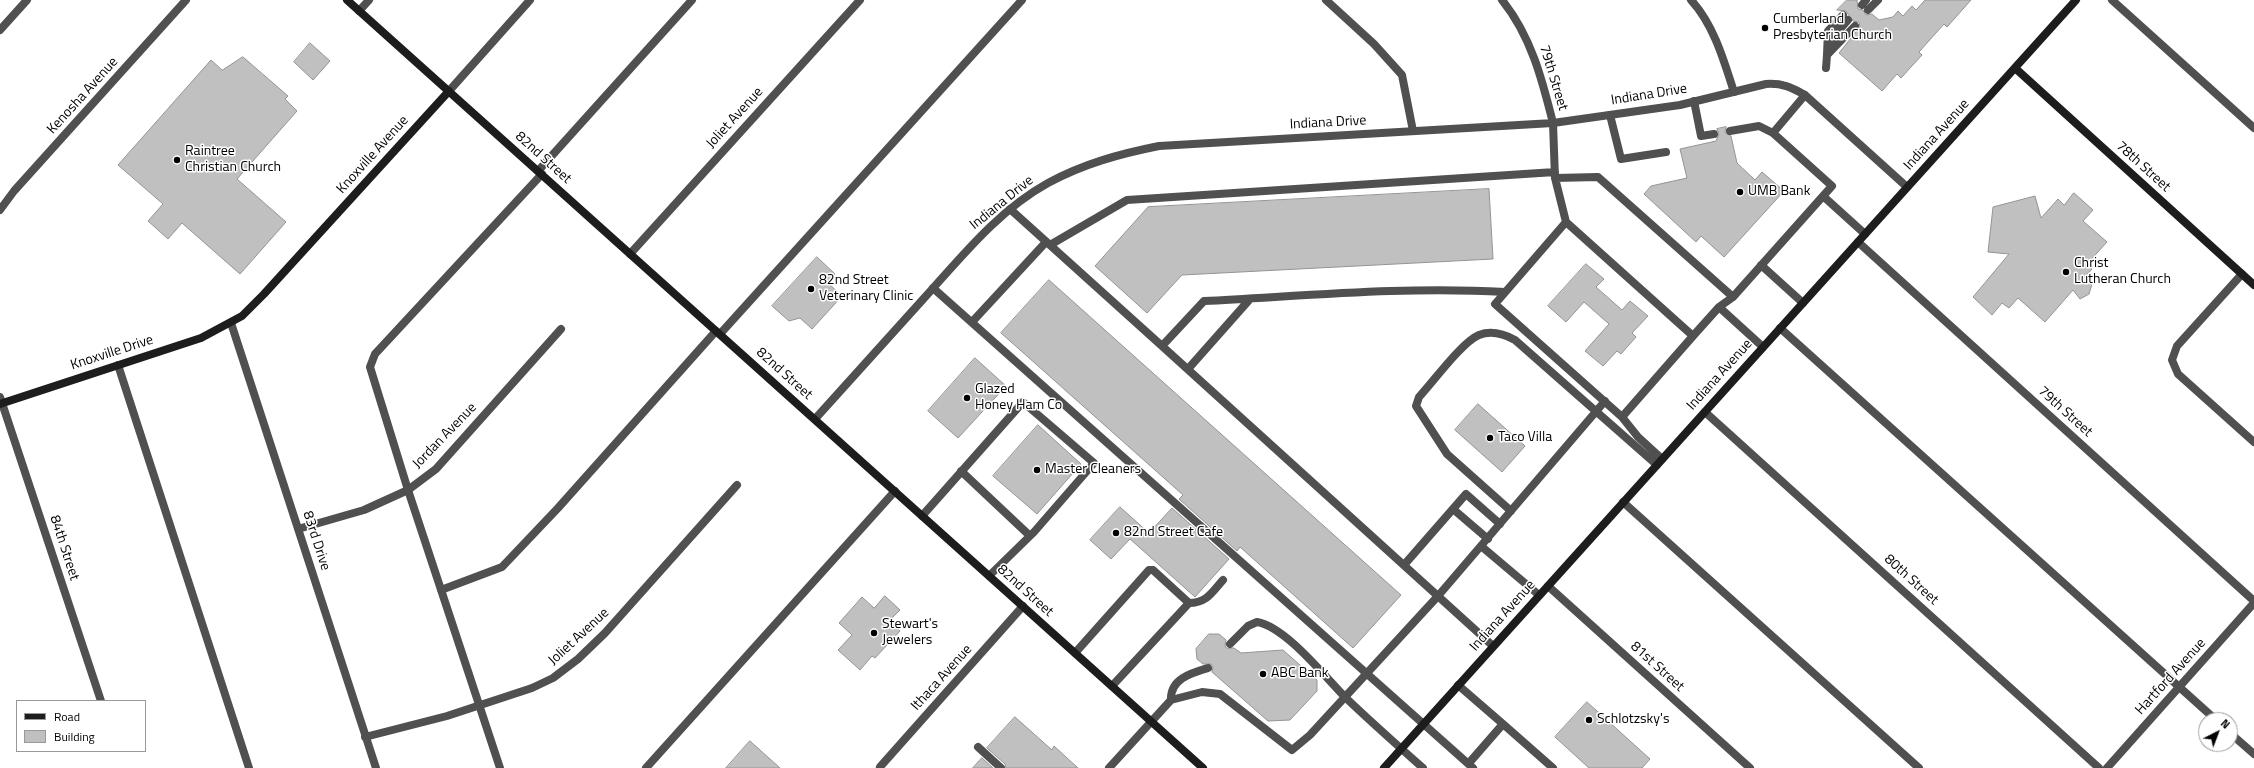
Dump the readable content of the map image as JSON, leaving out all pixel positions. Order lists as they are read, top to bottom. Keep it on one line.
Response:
{"streets":{"main road":["Indiana Avenue","Knoxville Avenue","82nd Street","78th Street","Knoxville Drive"],"street":["79th Street","Indiana Drive","Kenosha Avenue","Joliet Avenue","Jordan Avenue","83rd Drive","84th Street","80th Street","81st Street","Hartford Avenue","Ithaca Avenue"]},"crossings":[["79th Street","Indiana Drive"],["79th Street","Indiana Avenue"],["79th Street","Hartford Avenue"],["Indiana Drive","Indiana Avenue"],["Indiana Drive","82nd Street"],["Joliet Avenue","82nd Street"],["Joliet Avenue","83rd Drive"],["Indiana Avenue","78th Street"],["Indiana Avenue","80th Street"],["Indiana Avenue","81st Street"],["Knoxville Avenue","82nd Street"],["Knoxville Avenue","Knoxville Drive"],["Knoxville Avenue","83rd Drive"],["82nd Street","Ithaca Avenue"],["Knoxville Drive","83rd Drive"],["Knoxville Drive","84th Street"],["Jordan Avenue","83rd Drive"]],"places":["Cumberland Presbyterian Church","Raintree Christian Church","UMB Bank","Christ Lutheran Church","82nd Street Veterinary Clinic","Glazed Honey Ham Co","Taco Villa","Master Cleaners","82nd Street Cafe","Stewart's Jewelers","ABC Bank","Schlotzsky's"],"legend":["Road","Building"],"north":"top right"}
